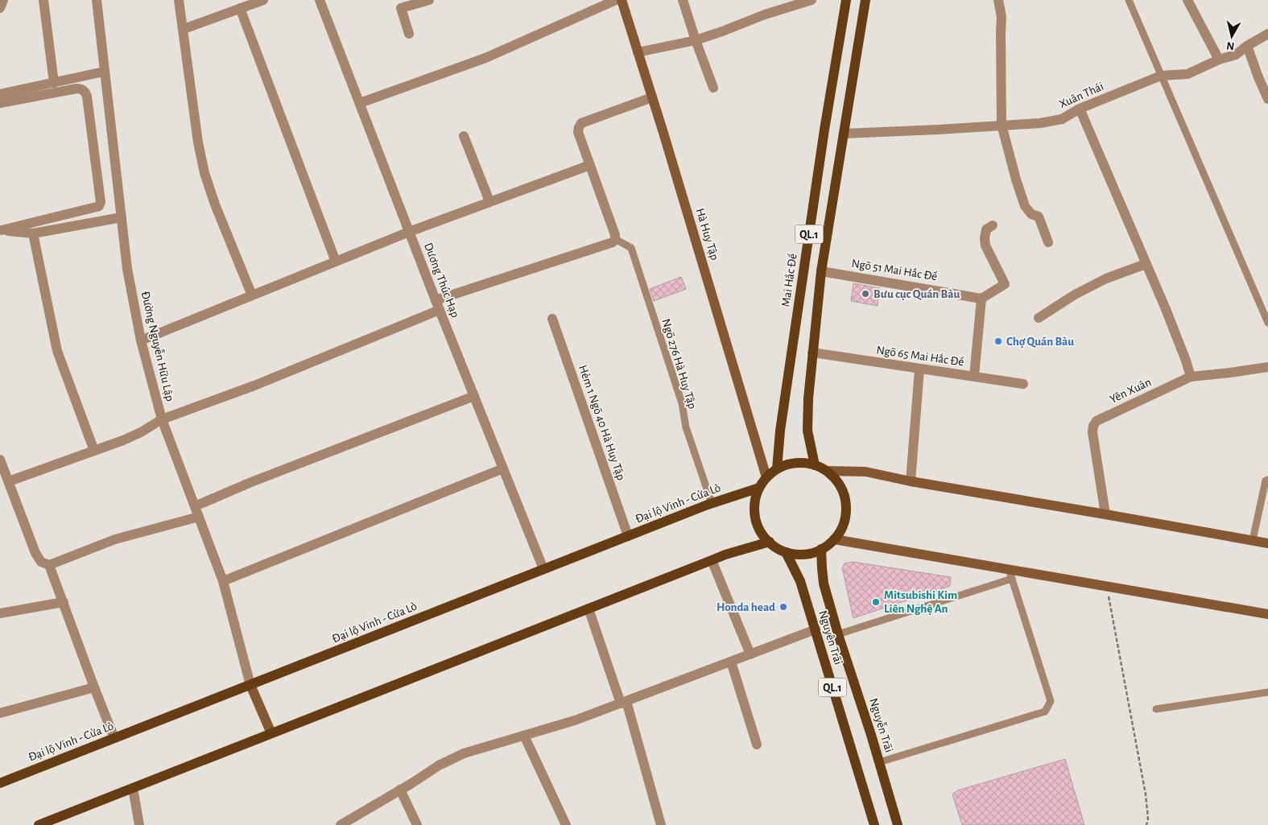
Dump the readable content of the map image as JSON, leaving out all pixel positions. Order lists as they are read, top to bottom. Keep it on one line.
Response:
{"streets":{"main road":["QL.1","Mai Hắc Đế","Đại lộ Vinh - Cửa Lò","Nguyên Trãi","Nguyễn Trãi"],"street":["Xuân Thái","Hà Huy Tập","Ngõ 51 Mai Hắc Đế","Dương Thúc Hạp","Đường Nguyễn Hữu Lập","Ngõ 65 Mai Hắc Đế","Yên Xuân","Hẻm 1 Ngõ 40 Hà Huy Tập"],"lane":["Ngõ 276 Hà Huy Tập"]},"crossings":[["Xuân Thái","QL.1"],["Hà Huy Tập","QL.1"],["Hà Huy Tập","Mai Hắc Đế"],["Hà Huy Tập","Đại lộ Vinh - Cửa Lò"],["Hà Huy Tập","Nguyên Trãi"],["QL.1","Ngõ 51 Mai Hắc Đế"],["QL.1","Mai Hắc Đế"],["QL.1","Ngõ 65 Mai Hắc Đế"],["QL.1","Đại lộ Vinh - Cửa Lò"],["QL.1","Nguyên Trãi"],["QL.1","Nguyễn Trãi"],["Dương Thúc Hạp","Đại lộ Vinh - Cửa Lò"],["Mai Hắc Đế","Đại lộ Vinh - Cửa Lò"],["Mai Hắc Đế","Nguyên Trãi"],["Đường Nguyễn Hữu Lập","Đại lộ Vinh - Cửa Lò"],["Ngõ 276 Hà Huy Tập","Đại lộ Vinh - Cửa Lò"],["Hẻm 1 Ngõ 40 Hà Huy Tập","Đại lộ Vinh - Cửa Lò"],["Đại lộ Vinh - Cửa Lò","Nguyên Trãi"]],"places":["Bưu cục Quán Bàu","Chợ Quán Bàu","Mitsubishi Kim Liên Nghệ An","Honda head"],"north":"bottom"}
